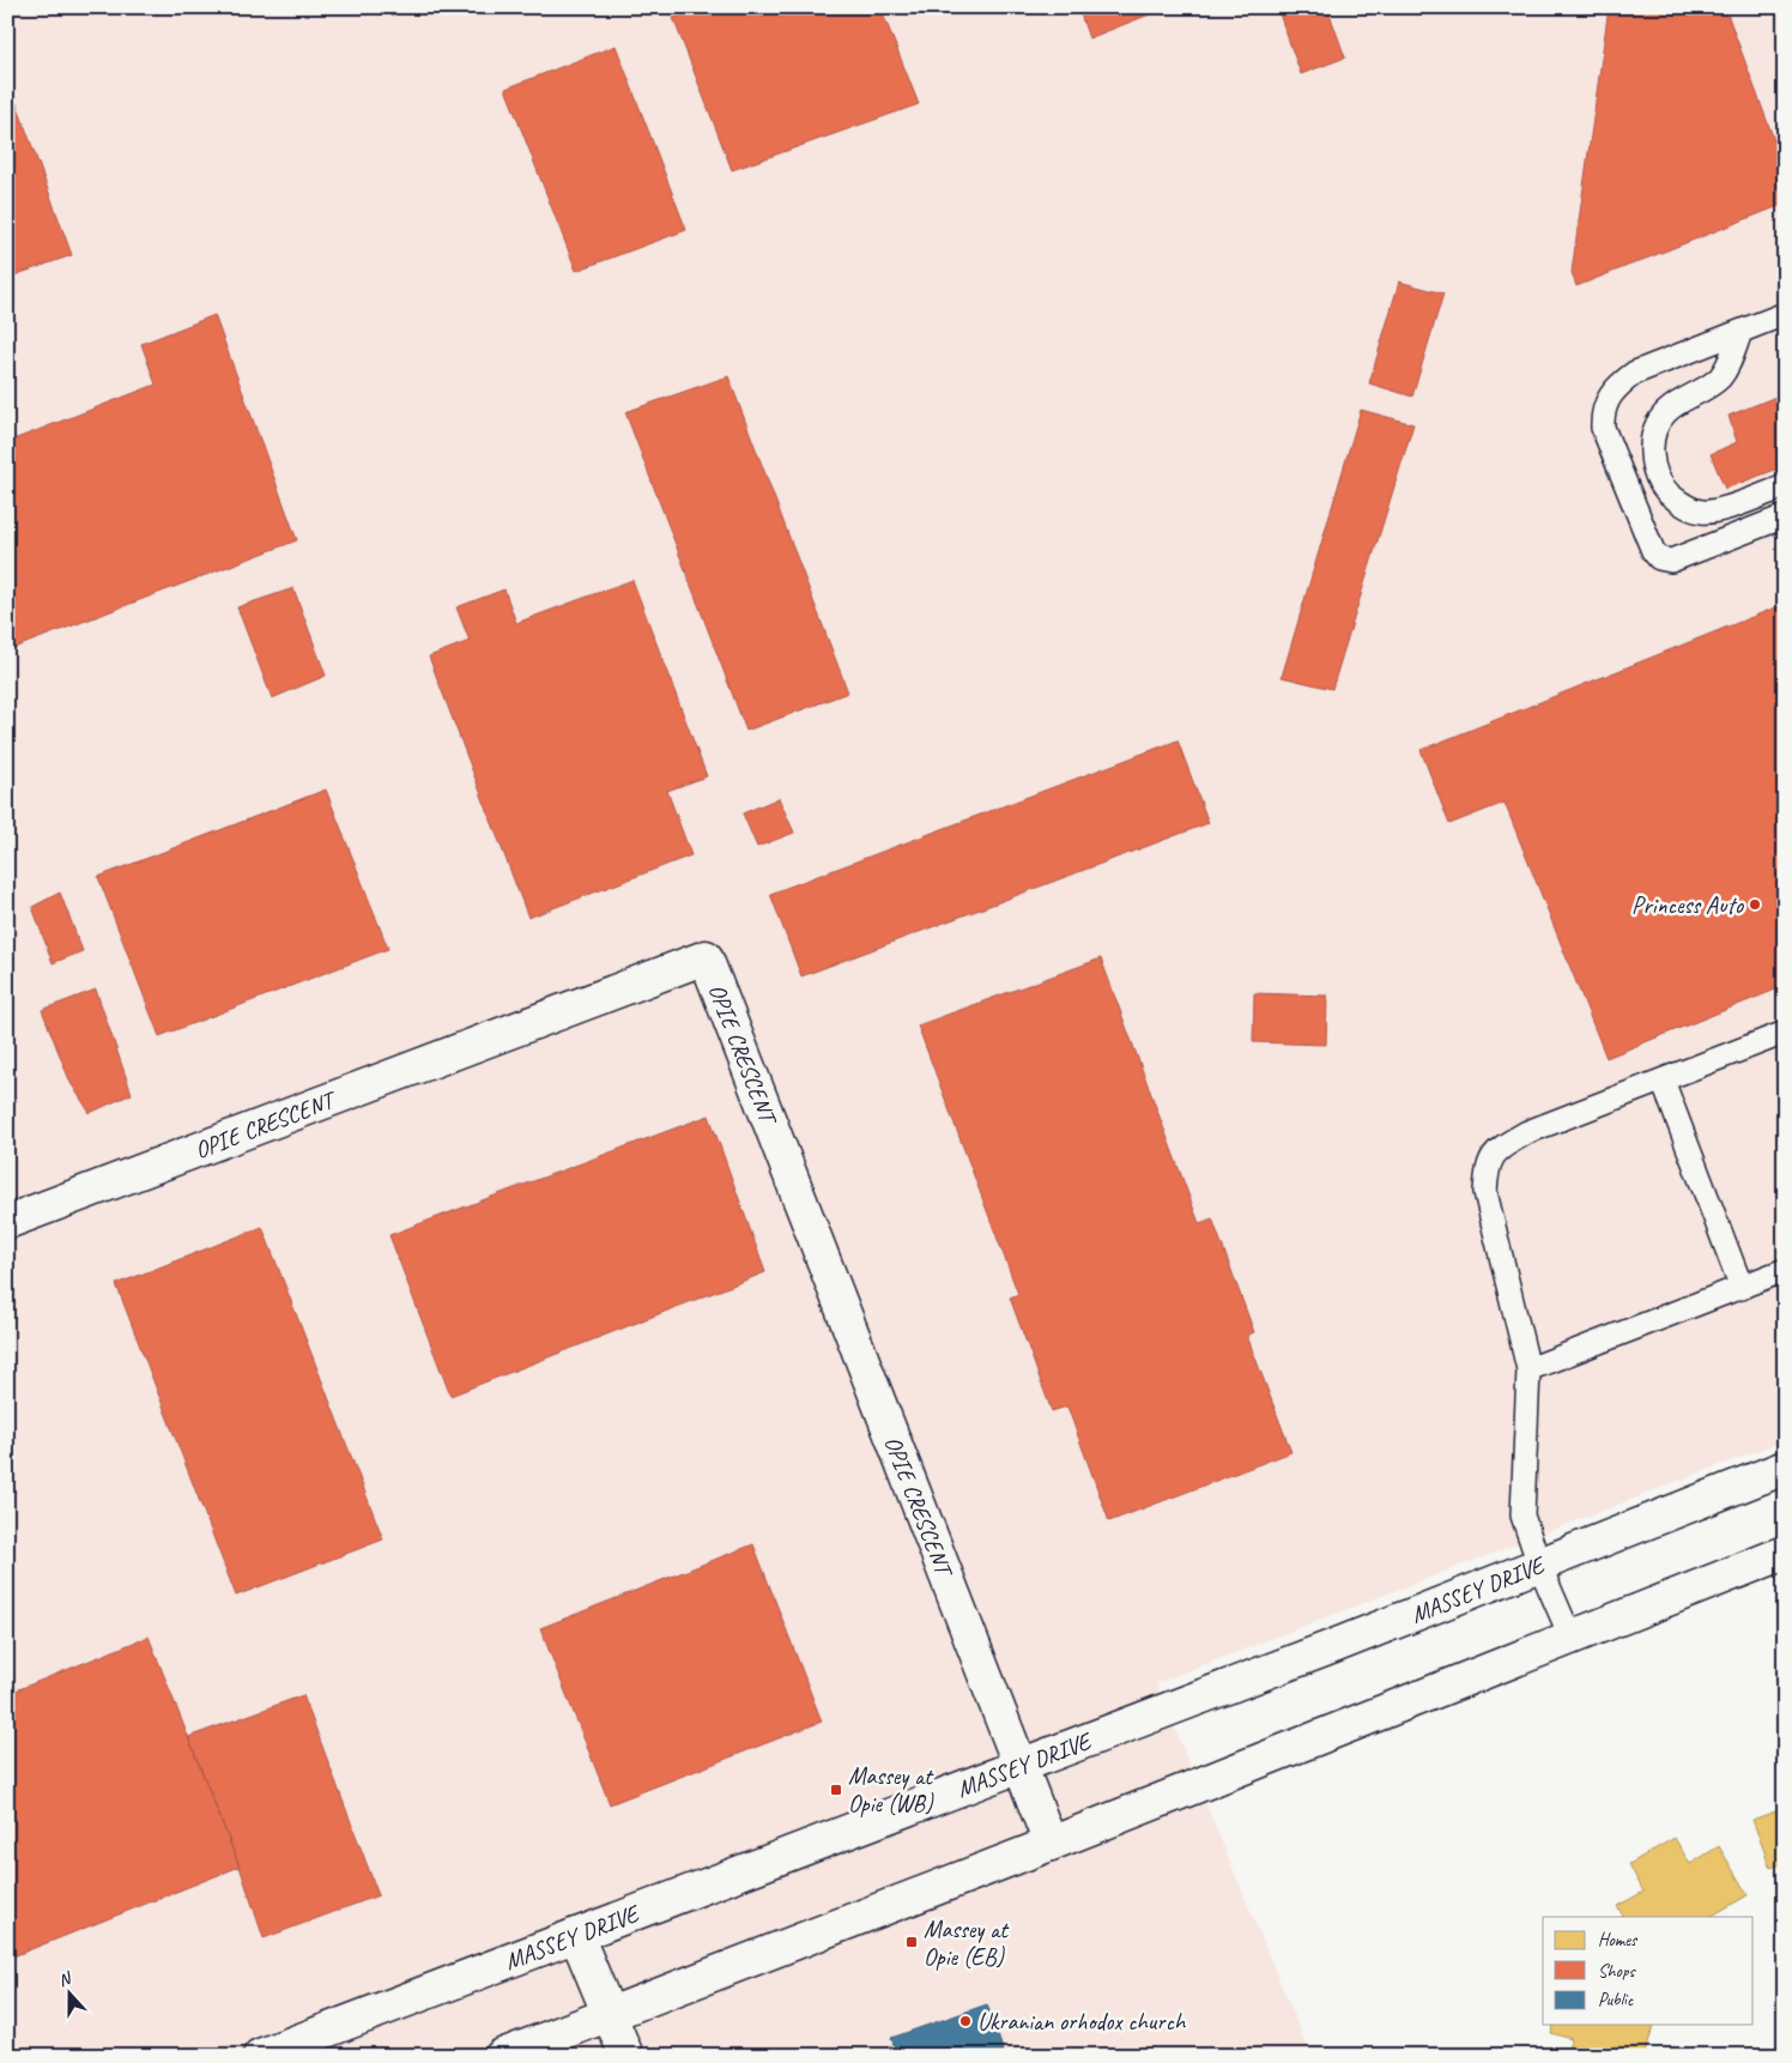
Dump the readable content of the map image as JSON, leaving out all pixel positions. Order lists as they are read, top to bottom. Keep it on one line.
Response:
{"streets":{"street":["OPIE CRESCENT","MASSEY DRIVE"]},"crossings":[["OPIE CRESCENT","MASSEY DRIVE"]],"places":{"other":["Princess Auto","Ukranian orhodox church"],"transit":["Massey at Opie (WB)","Massey at Opie (EB)"]},"legend":["Homes","Shops","Public"],"north":"top"}
